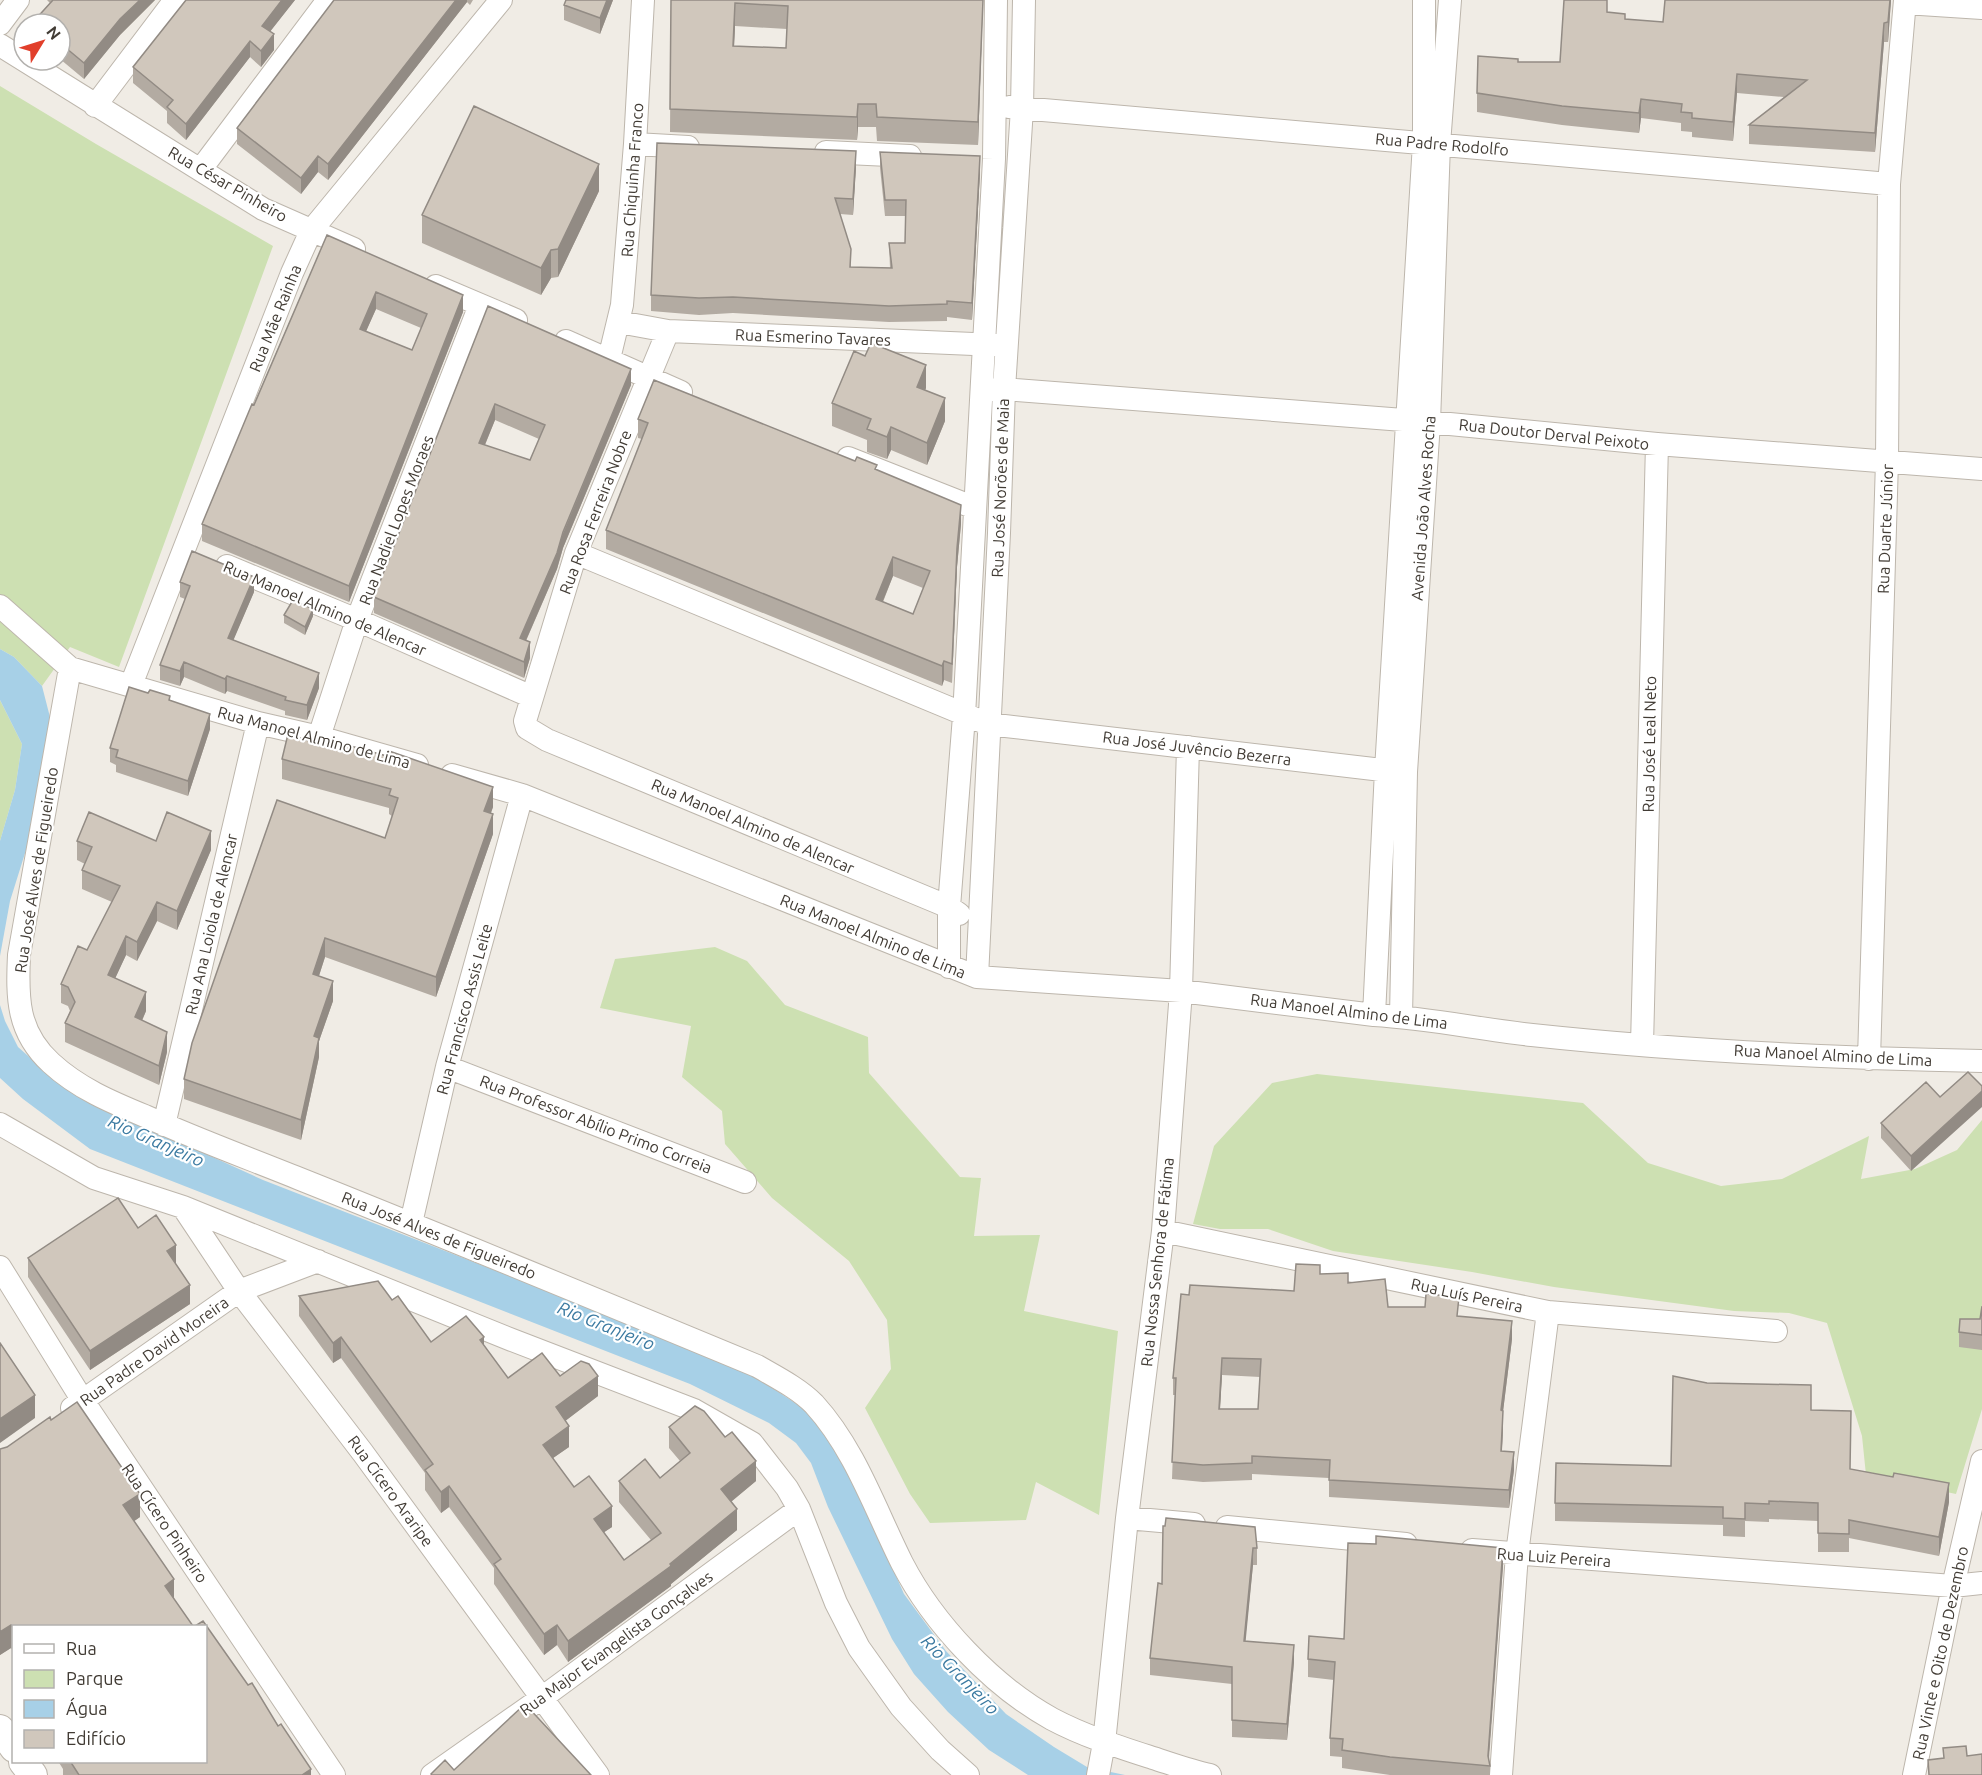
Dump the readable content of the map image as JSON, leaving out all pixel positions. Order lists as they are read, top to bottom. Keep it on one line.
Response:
{"streets":{"street":["Rua Padre Rodolfo","Rua Chiquinha Franco","Rua César Pinheiro","Rua Mãe Rainha","Rua Esmerino Tavares","Rua Doutor Derval Peixoto","Rua José Norões de Maia","Avenida João Alves Rocha","Rua Rosa Ferreira Nobre","Rua Nadiel Lopes Moraes","Rua Duarte Júnior","Rua Manoel Almino de Alencar","Rua Manoel Almino de Lima","Rua José Leal Neto","Rua José Juvêncio Bezerra","Rua José Alves de Figueiredo","Rua Ana Loiola de Alencar","Rua Francisco Assis Leite","Rua Professor Abílio Primo Correia","Rua Nossa Senhora de Fátima","Rua Luís Pereira","Rua Padre David Moreira","Rua Cícero Araripe","Rua Cícero Pinheiro","Rua Luiz Pereira","Rua Major Evangelista Gonçalves","Rua Vinte e Oito de Dezembro"]},"crossings":[["Rua Padre Rodolfo","Rua José Norões de Maia"],["Rua Padre Rodolfo","Avenida João Alves Rocha"],["Rua Padre Rodolfo","Rua Duarte Júnior"],["Rua Chiquinha Franco","Rua Esmerino Tavares"],["Rua César Pinheiro","Rua Mãe Rainha"],["Rua Mãe Rainha","Rua Manoel Almino de Alencar"],["Rua Mãe Rainha","Rua Manoel Almino de Lima"],["Rua Esmerino Tavares","Rua José Norões de Maia"],["Rua Esmerino Tavares","Rua Rosa Ferreira Nobre"],["Rua Doutor Derval Peixoto","Rua José Norões de Maia"],["Rua Doutor Derval Peixoto","Avenida João Alves Rocha"],["Rua Doutor Derval Peixoto","Rua Duarte Júnior"],["Rua Doutor Derval Peixoto","Rua José Leal Neto"],["Rua José Norões de Maia","Rua Manoel Almino de Alencar"],["Rua José Norões de Maia","Rua Manoel Almino de Lima"],["Rua José Norões de Maia","Rua José Juvêncio Bezerra"],["Avenida João Alves Rocha","Rua Manoel Almino de Lima"],["Avenida João Alves Rocha","Rua José Juvêncio Bezerra"],["Rua Rosa Ferreira Nobre","Rua Manoel Almino de Alencar"],["Rua Nadiel Lopes Moraes","Rua Manoel Almino de Alencar"],["Rua Nadiel Lopes Moraes","Rua Manoel Almino de Lima"],["Rua Duarte Júnior","Rua Manoel Almino de Lima"],["Rua Manoel Almino de Lima","Rua José Leal Neto"],["Rua Manoel Almino de Lima","Rua José Alves de Figueiredo"],["Rua Manoel Almino de Lima","Rua Ana Loiola de Alencar"],["Rua Manoel Almino de Lima","Rua Francisco Assis Leite"],["Rua Manoel Almino de Lima","Rua Nossa Senhora de Fátima"],["Rua José Juvêncio Bezerra","Rua Nossa Senhora de Fátima"],["Rua José Alves de Figueiredo","Rua Ana Loiola de Alencar"],["Rua José Alves de Figueiredo","Rua Francisco Assis Leite"],["Rua José Alves de Figueiredo","Rua Nossa Senhora de Fátima"],["Rua Francisco Assis Leite","Rua Professor Abílio Primo Correia"],["Rua Nossa Senhora de Fátima","Rua Luís Pereira"],["Rua Padre David Moreira","Rua Cícero Araripe"],["Rua Padre David Moreira","Rua Cícero Pinheiro"],["Rua Cícero Araripe","Rua Major Evangelista Gonçalves"],["Rua Luiz Pereira","Rua Vinte e Oito de Dezembro"]],"water":["Rio Granjeiro"],"legend":["Rua","Parque","Água","Edifício"],"north":"top right"}
